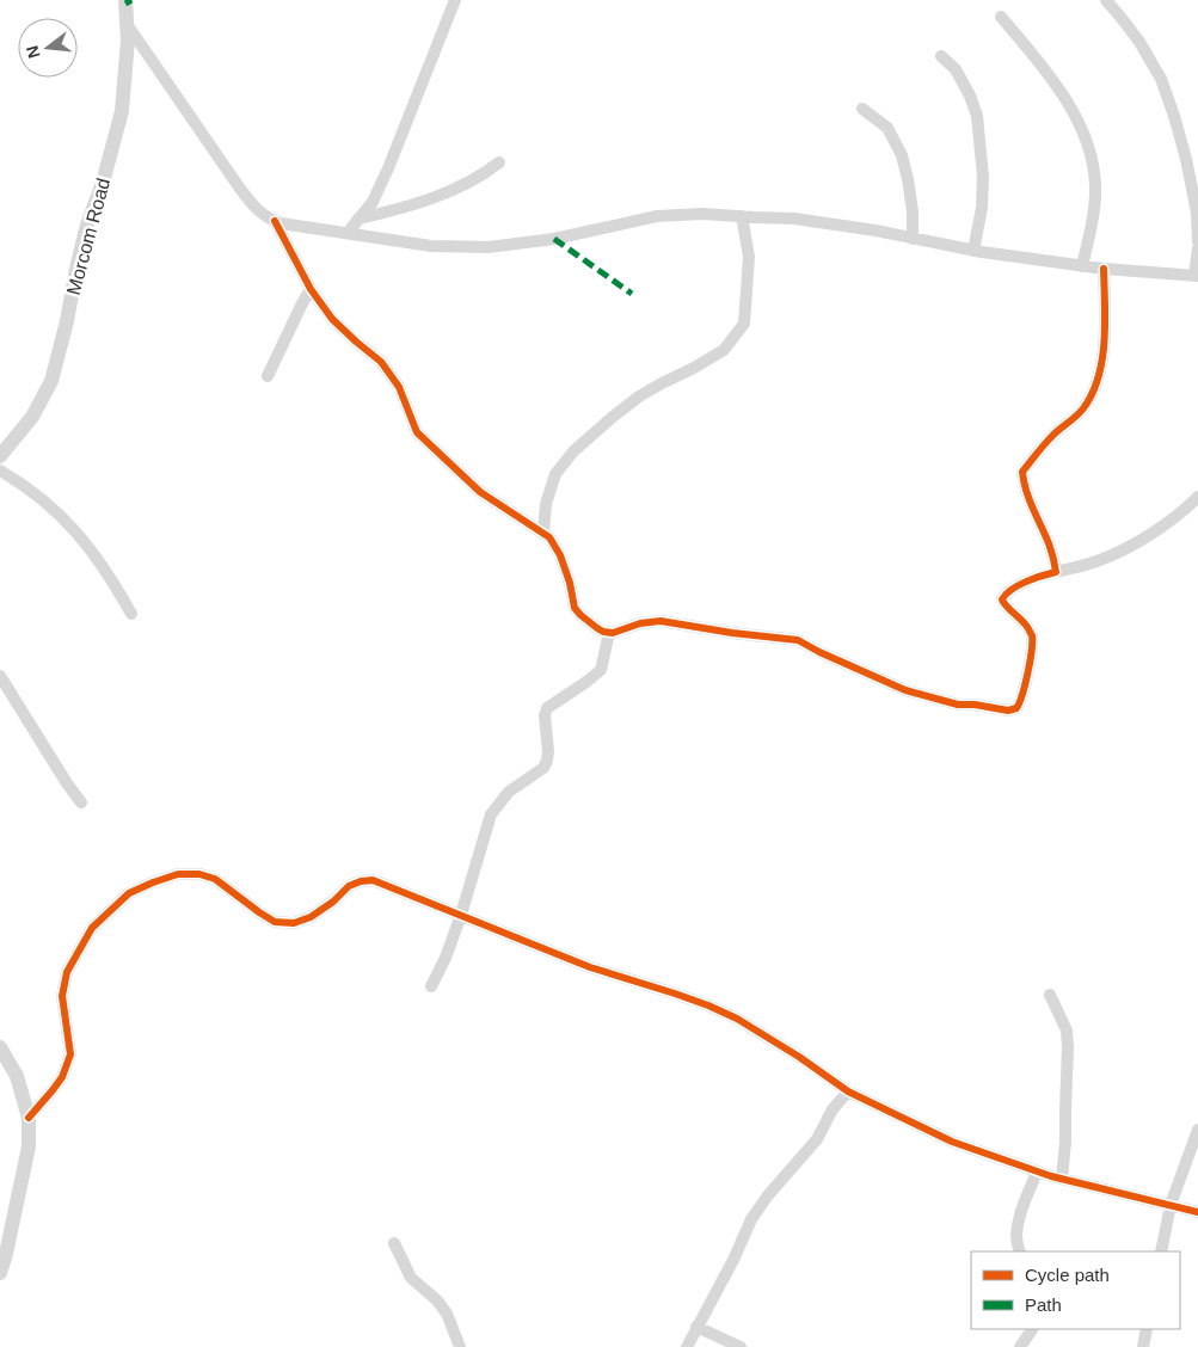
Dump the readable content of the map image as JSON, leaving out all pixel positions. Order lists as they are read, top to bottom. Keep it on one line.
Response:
{"streets":{"street":["Morcom Road"]},"legend":["Cycle path","Path"],"north":"left"}
